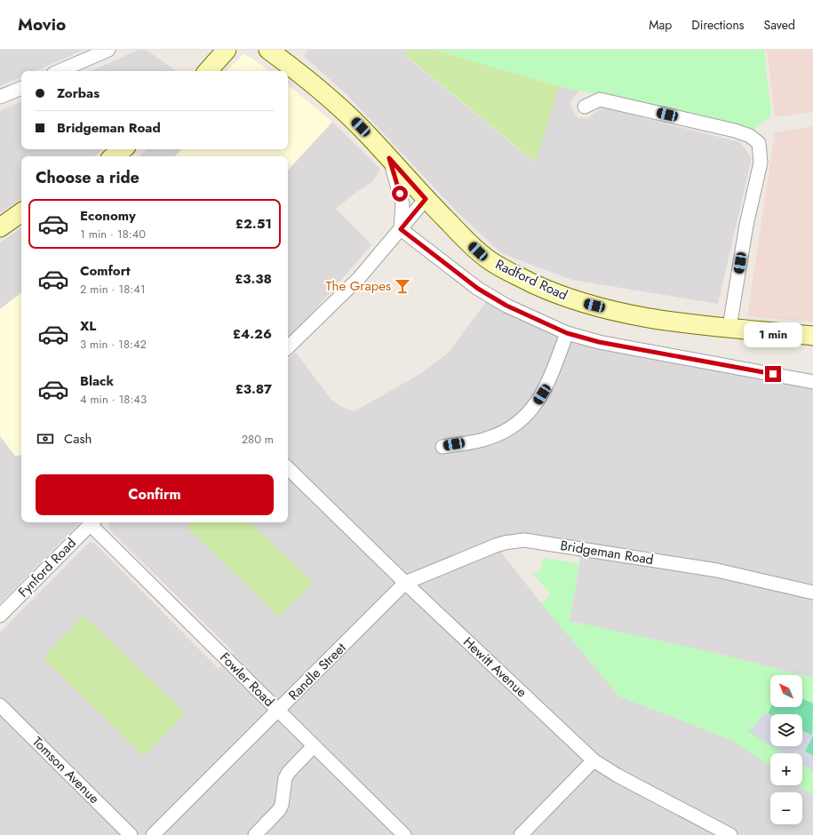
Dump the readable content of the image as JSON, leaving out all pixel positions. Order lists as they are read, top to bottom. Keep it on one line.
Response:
{"streets":{"main road":["Radford Road"],"street":["Bridgeman Road","Fynford Road","Hewitt Avenue","Randle Street","Fowler Road","Tomson Avenue"]},"crossings":[["Bridgeman Road","Hewitt Avenue"],["Bridgeman Road","Randle Street"],["Fynford Road","Fowler Road"],["Hewitt Avenue","Randle Street"],["Randle Street","Fowler Road"]],"places":{"bar":["The Grapes"]},"north":"top left","page":{"header":"Movio","nav":["Map","Directions","Saved"],"banner":["Zorbas","Bridgeman Road"],"heading":"Choose a ride","list":[{"name":"Economy","note":"1 min · 18:40","value":"£2.51"},{"name":"Comfort","note":"2 min · 18:41","value":"£3.38"},{"name":"XL","note":"3 min · 18:42","value":"£4.26"},{"name":"Black","note":"4 min · 18:43","value":"£3.87"}],"bubble":"1 min","pay":["Cash","280 m"],"buttons":"Confirm","map_buttons":["+","−"]}}
